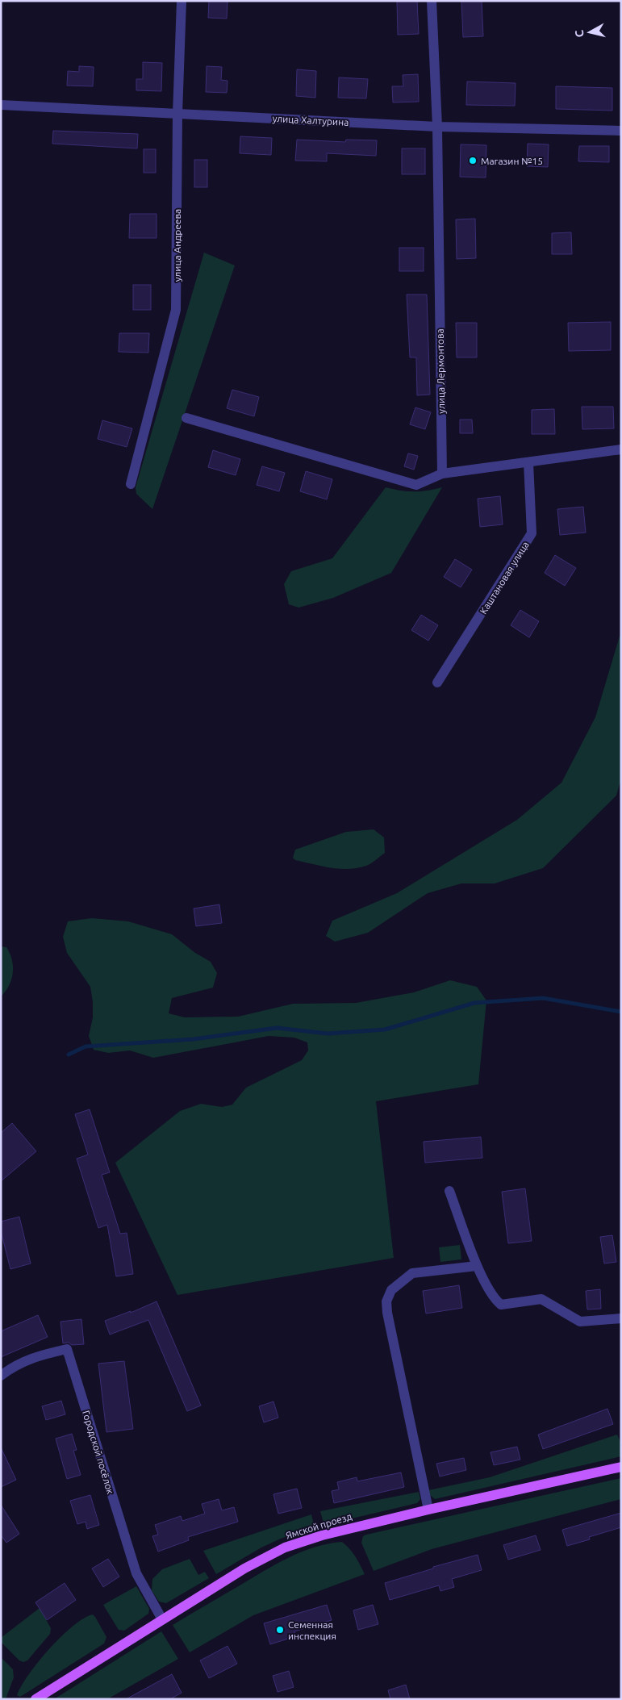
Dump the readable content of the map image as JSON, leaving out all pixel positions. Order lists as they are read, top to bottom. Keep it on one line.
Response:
{"streets":{"main road":["Ямской проезд"],"street":["улица Халтурина","улица Андреева","улица Лермонтова","Каштановая улица","Городской посёлок"]},"crossings":[["улица Халтурина","улица Андреева"],["улица Халтурина","улица Лермонтова"],["Городской посёлок","Ямской проезд"]],"places":["Магазин №15","Семенная инспекция"],"north":"left"}
